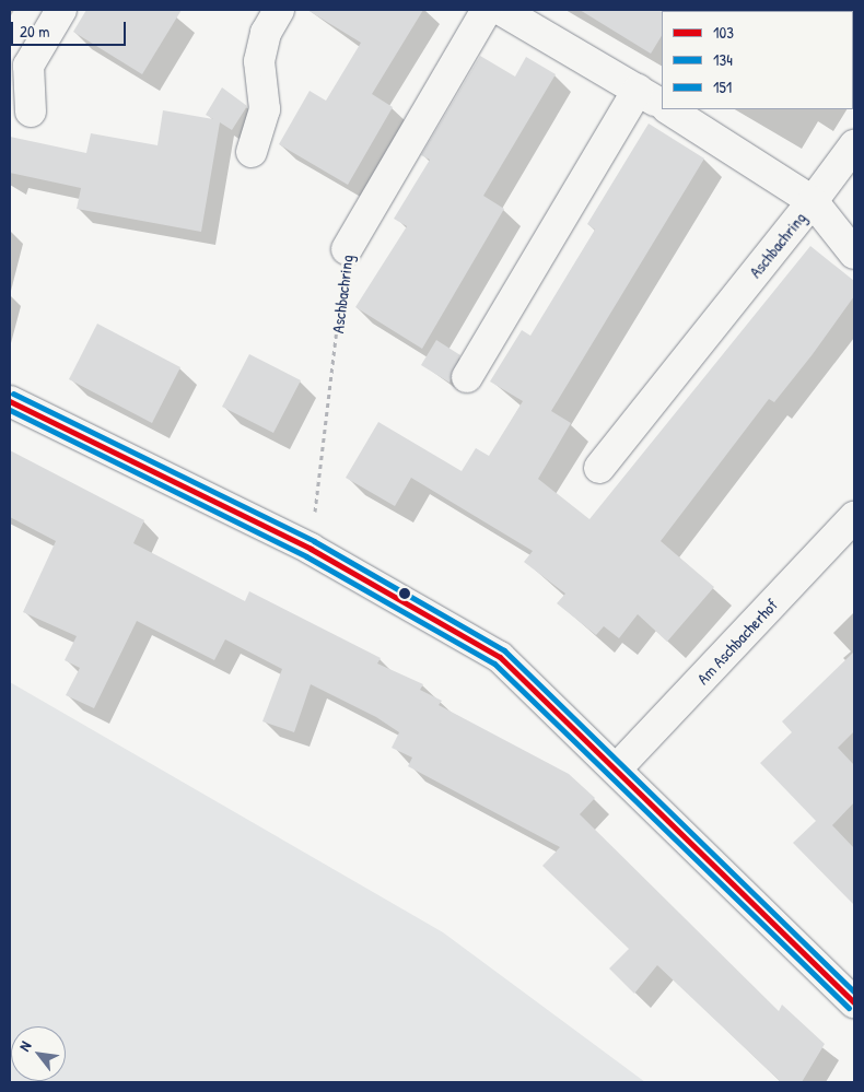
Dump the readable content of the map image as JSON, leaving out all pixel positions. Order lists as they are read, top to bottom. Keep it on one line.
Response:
{"streets":{"street":["Aschbachring","Am Aschbacherhof"]},"lines":["transit line 151","transit line 103","transit line 134"],"legend":["103","134","151"],"scale_bar":"20 m","north":"top left"}
